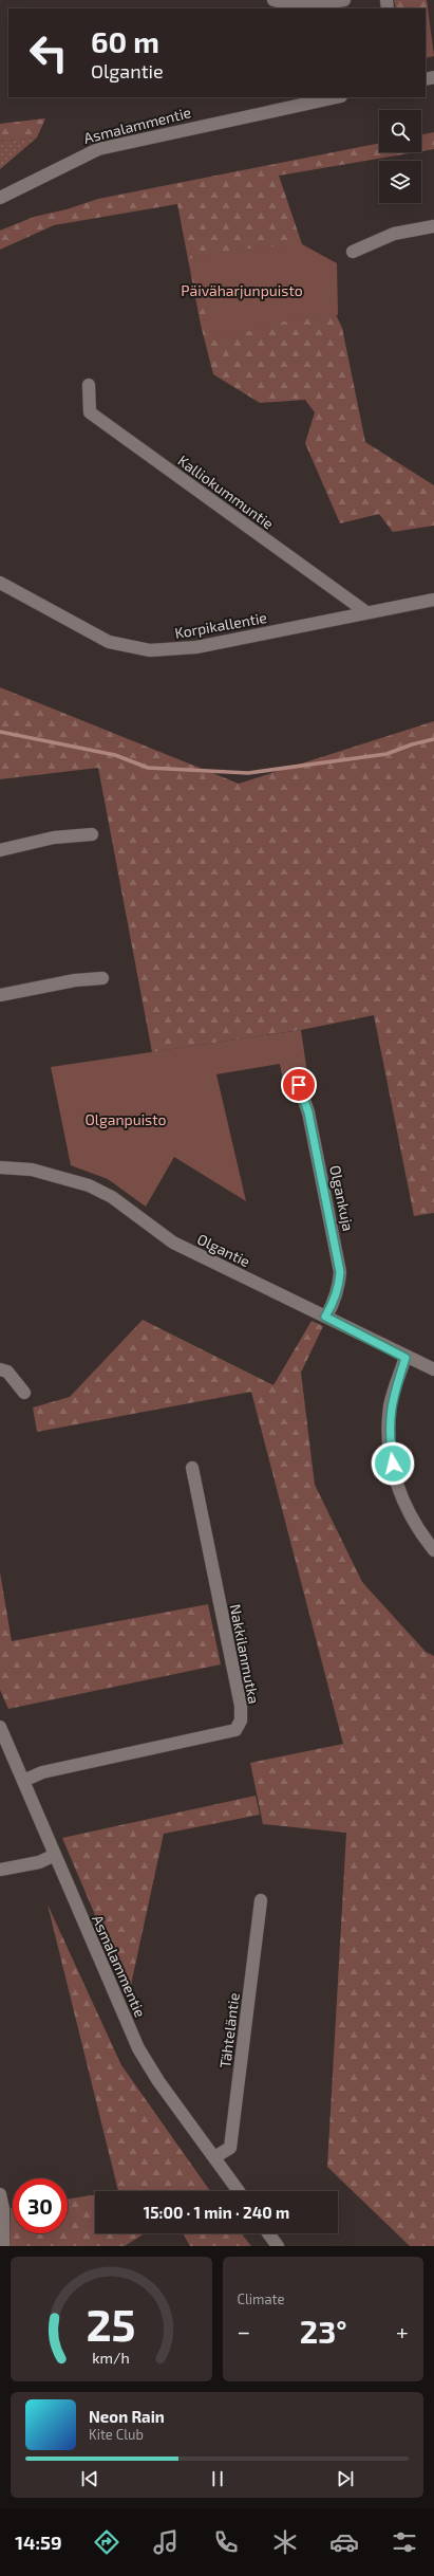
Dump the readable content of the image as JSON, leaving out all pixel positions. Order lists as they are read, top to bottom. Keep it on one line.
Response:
{"streets":{"street":["Asmalammentie","Kalliokummuntie","Korpikallentie","Olgankuja","Olgantie","Nakkilanmutka","Tähteläntie"]},"crossings":[["Asmalammentie","Nakkilanmutka"],["Asmalammentie","Tähteläntie"],["Kalliokummuntie","Korpikallentie"],["Olgankuja","Olgantie"]],"parks":["Päiväharjunpuisto","Olganpuisto"],"page":{"turn":["60 m","Olgantie"],"limit":"30","trip":"15:00 · 1 min · 240 m","tile":"Climate","heat":["−","23°","+"],"song":["Neon Rain","Kite Club"],"tabs":"14:59","gauge":["25","km/h"]}}
